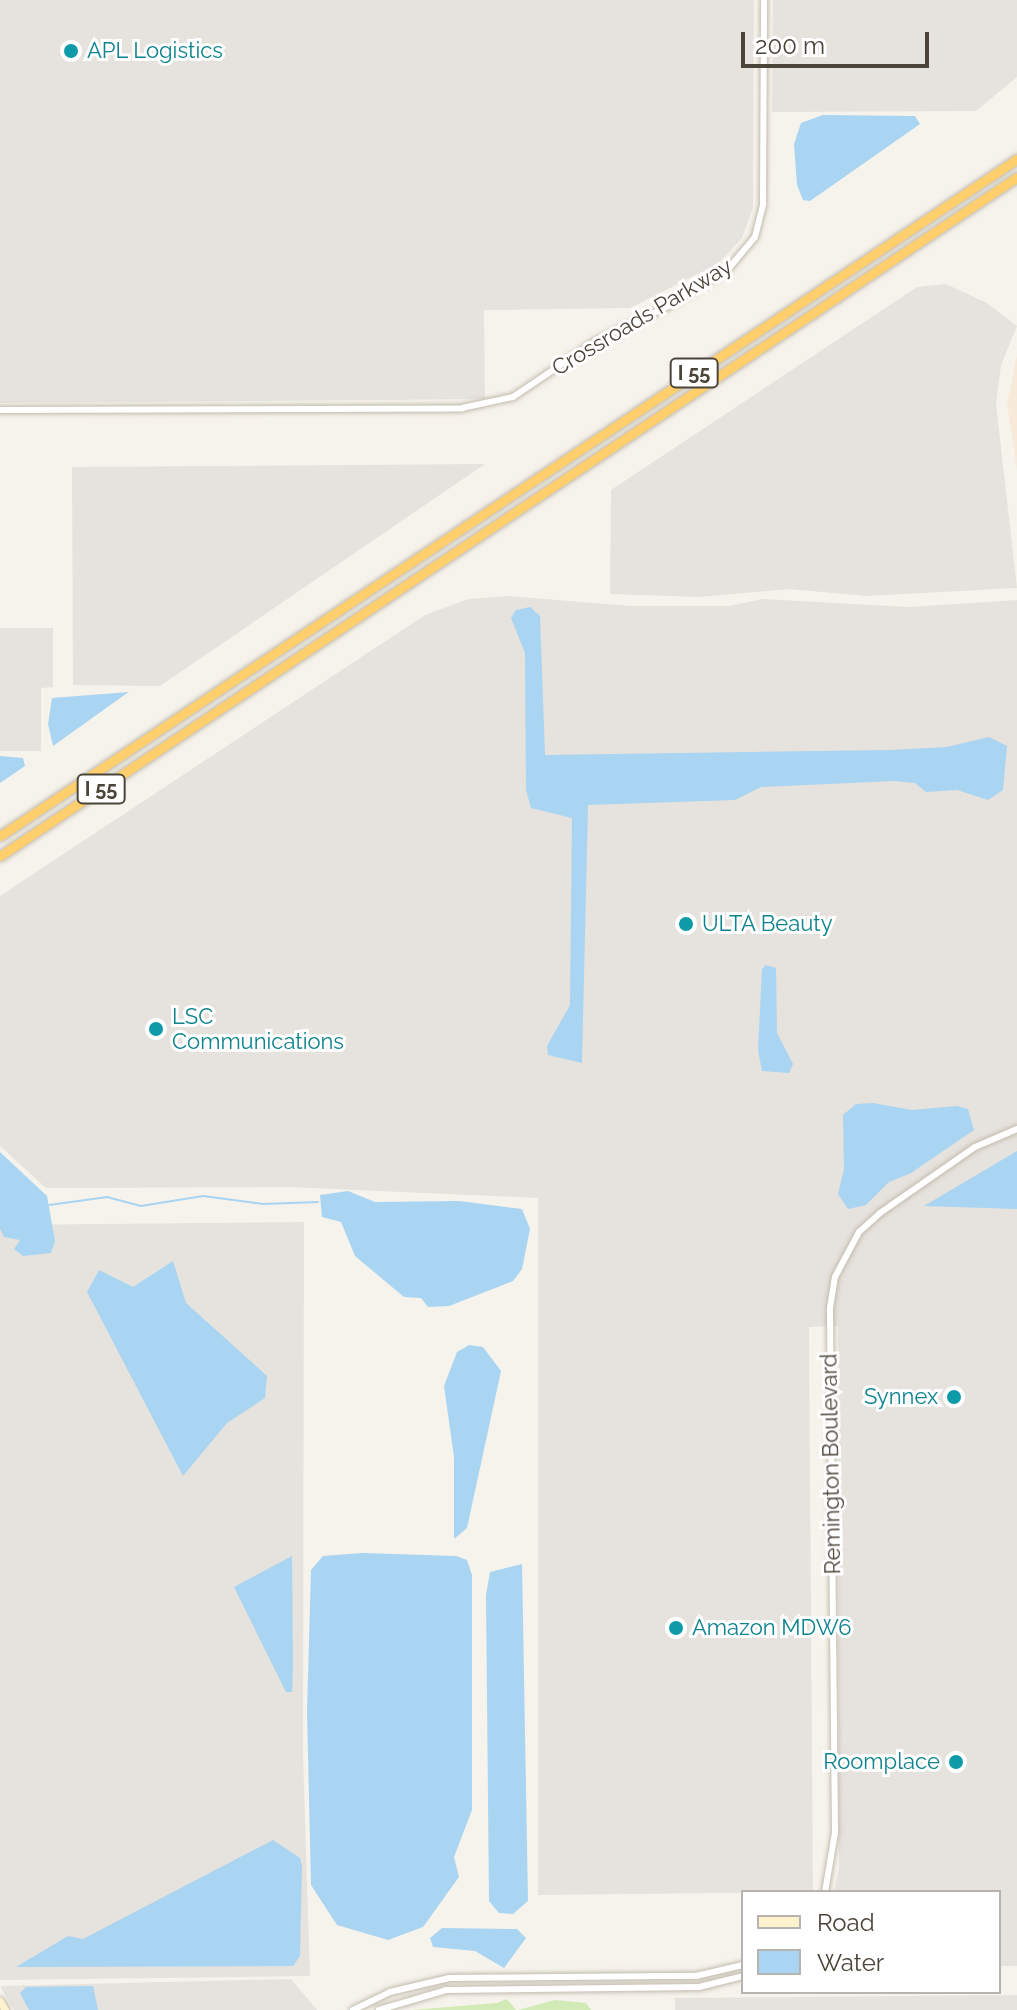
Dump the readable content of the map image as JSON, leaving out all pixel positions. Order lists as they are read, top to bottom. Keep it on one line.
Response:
{"streets":{"highway":["I 55"],"street":["Crossroads Parkway","Remington Boulevard"]},"places":["APL Logistics","ULTA Beauty","LSC Communications","Synnex","Amazon MDW6","Roomplace"],"legend":["Road","Water"],"scale_bar":"200 m"}
